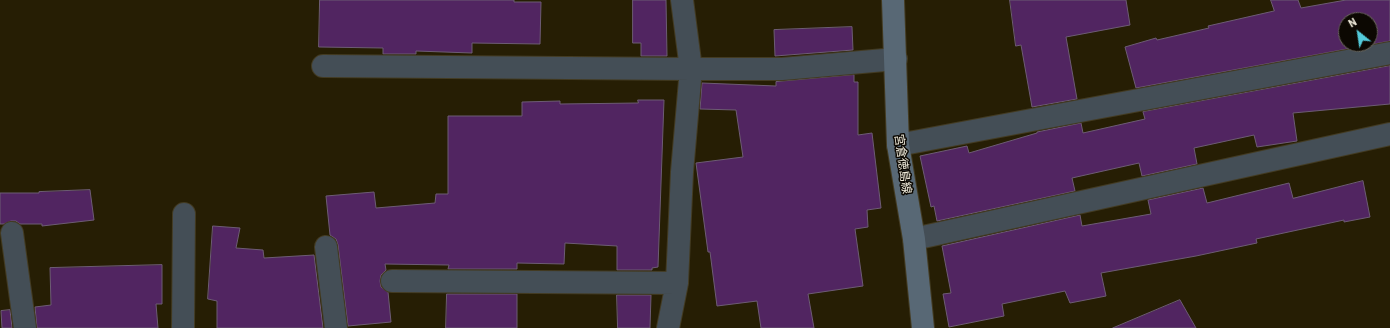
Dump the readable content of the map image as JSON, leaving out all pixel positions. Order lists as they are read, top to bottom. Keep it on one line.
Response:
{"streets":{"main road":["宮倉徳島線"]},"north":"top left"}
